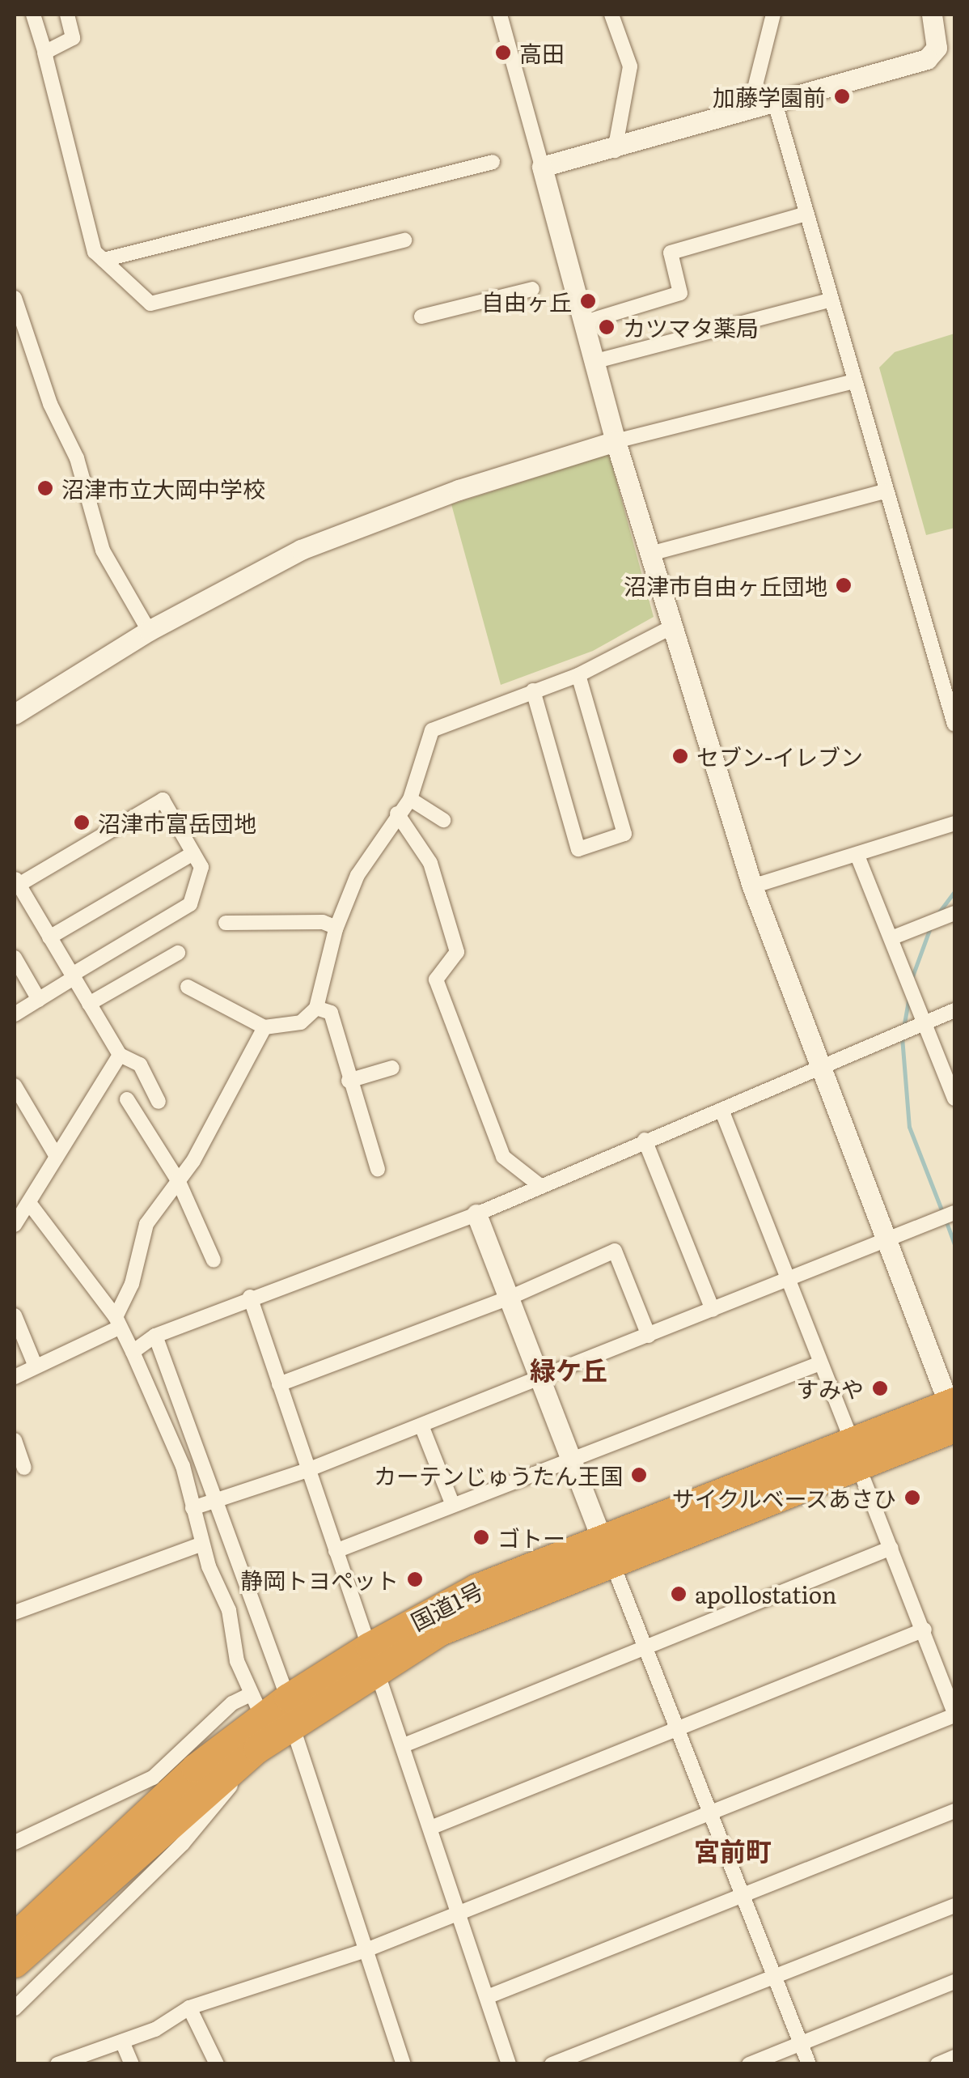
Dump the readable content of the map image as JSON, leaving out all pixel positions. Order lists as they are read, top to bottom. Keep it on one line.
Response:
{"streets":{"highway":["国道1号"]},"districts":["緑ケ丘","宮前町"],"places":["高田","加藤学園前","自由ヶ丘","カツマタ薬局","沼津市立大岡中学校","沼津市自由ヶ丘団地","セブン-イレブン","沼津市富岳団地","すみや","カーテンじゅうたん王国","サイクルベースあさひ","ゴトー","静岡トヨペット","apollostation"]}
